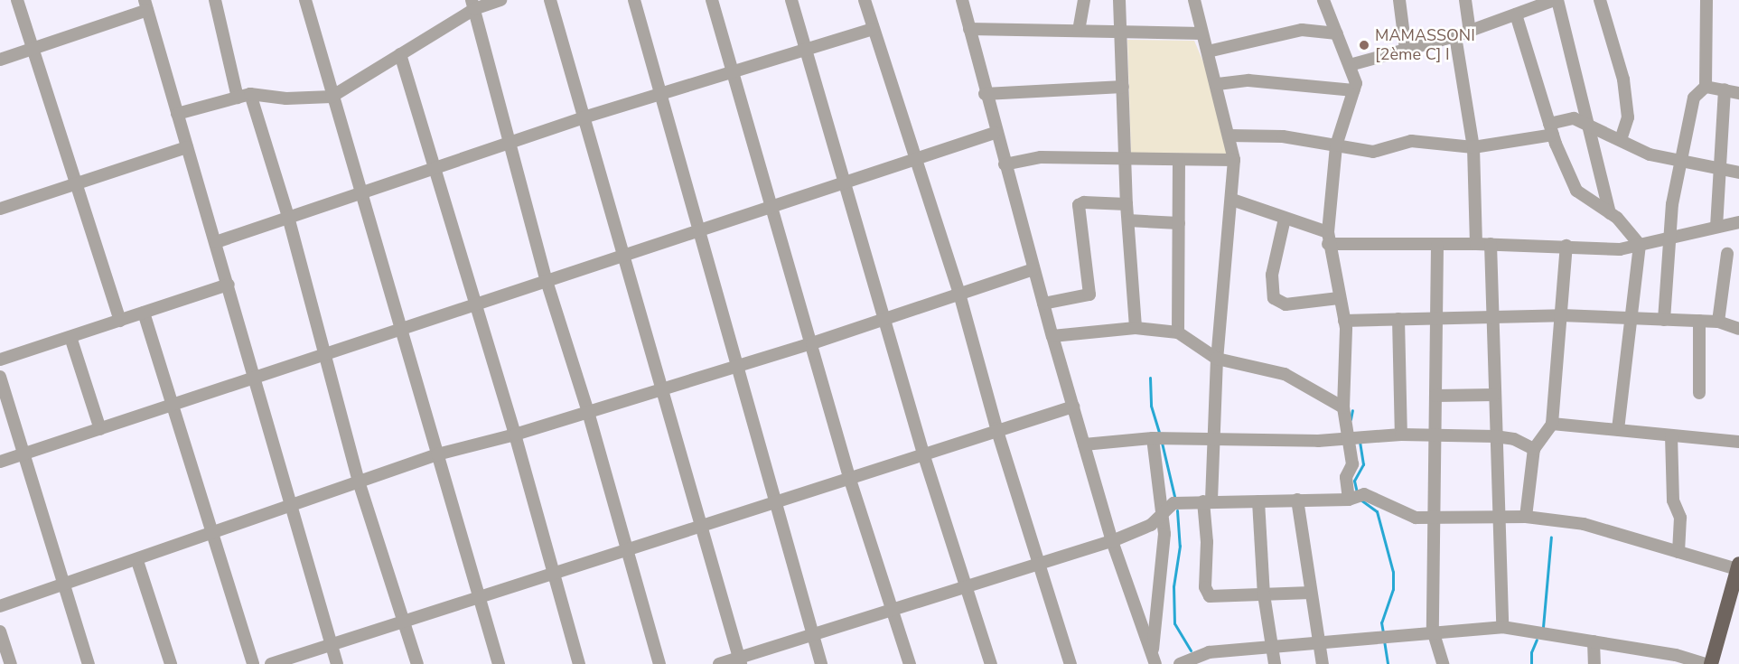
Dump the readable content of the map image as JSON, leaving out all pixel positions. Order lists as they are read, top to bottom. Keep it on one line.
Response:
{"places":["MAMASSONI [2ème C] I"]}
